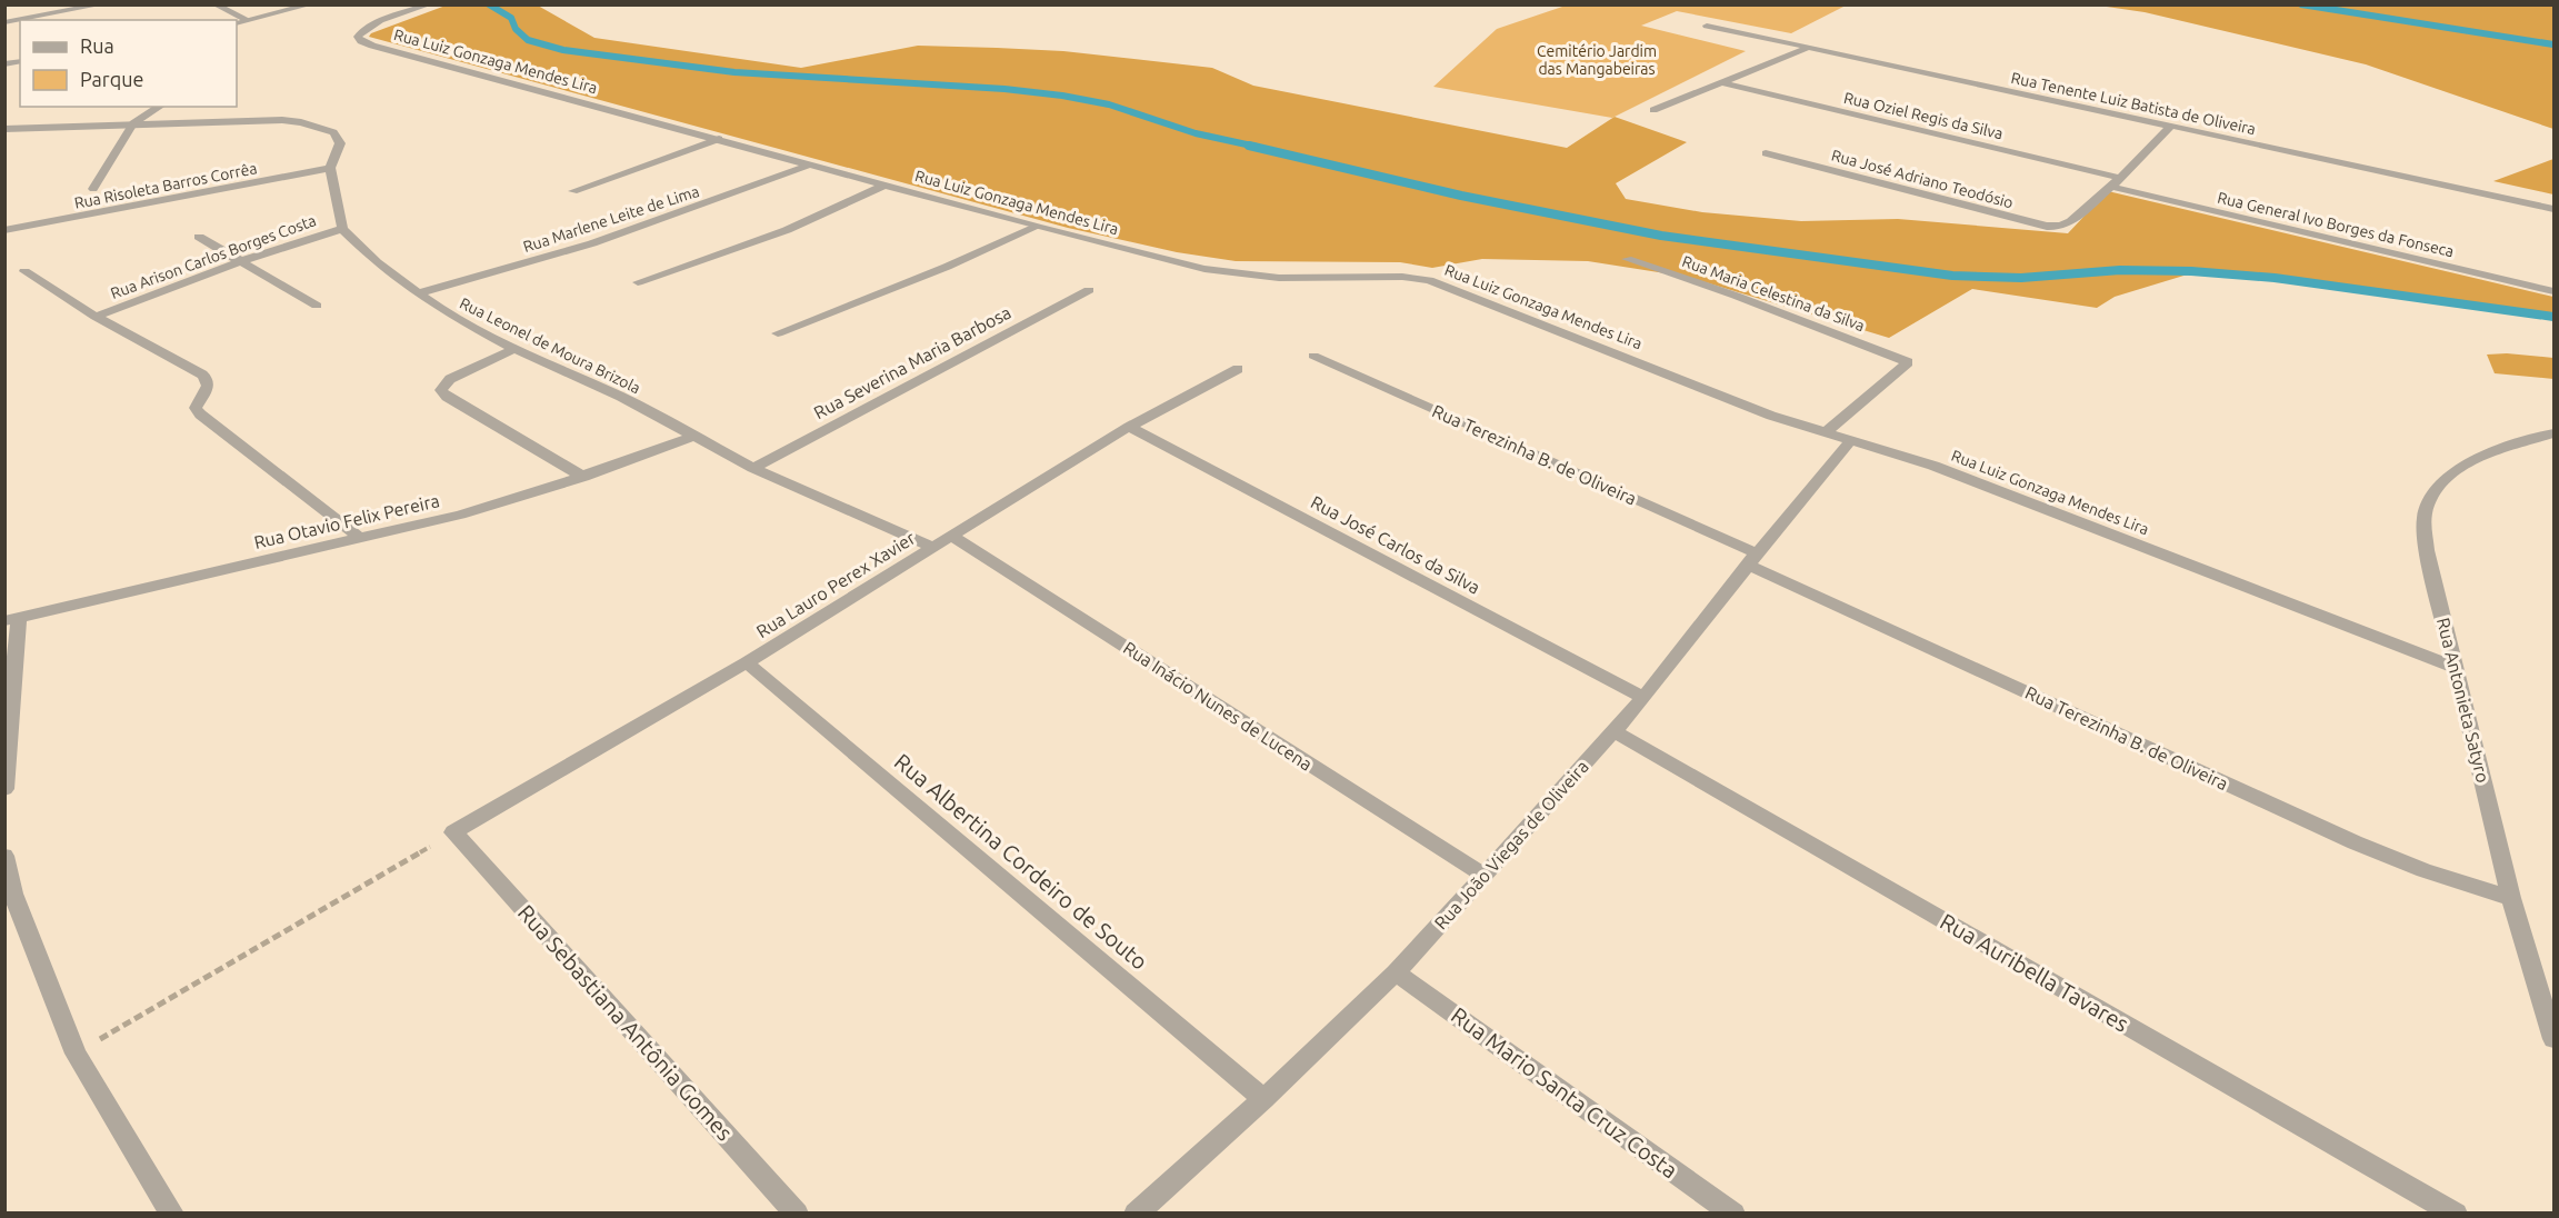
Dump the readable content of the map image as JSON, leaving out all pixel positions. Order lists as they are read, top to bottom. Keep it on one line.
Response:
{"streets":{"street":["Rua Luiz Gonzaga Mendes Lira","Rua Tenente Luiz Batista de Oliveira","Rua Oziel Regis da Silva","Rua José Adriano Teodósio","Rua Risoleta Barros Corrêa","Rua Marlene Leite de Lima","Rua General Ivo Borges da Fonseca","Rua Arison Carlos Borges Costa","Rua Maria Celestina da Silva","Rua Leonel de Moura Brizola","Rua Severina Maria Barbosa","Rua Terezinha B. de Oliveira","Rua Otavio Felix Pereira","Rua José Carlos da Silva","Rua Lauro Perex Xavier","Rua Antonieta Satyro","Rua Inácio Nunes de Lucena","Rua João Viegas de Oliveira","Rua Albertina Cordeiro de Souto","Rua Auribella Tavares","Rua Sebastiana Antônia Gomes","Rua Mario Santa Cruz Costa"]},"crossings":[["Rua Luiz Gonzaga Mendes Lira","Rua Marlene Leite de Lima"],["Rua Luiz Gonzaga Mendes Lira","Rua Maria Celestina da Silva"],["Rua Luiz Gonzaga Mendes Lira","Rua Antonieta Satyro"],["Rua Luiz Gonzaga Mendes Lira","Rua João Viegas de Oliveira"],["Rua José Adriano Teodósio","Rua General Ivo Borges da Fonseca"],["Rua Marlene Leite de Lima","Rua Leonel de Moura Brizola"],["Rua Arison Carlos Borges Costa","Rua Leonel de Moura Brizola"],["Rua Leonel de Moura Brizola","Rua Severina Maria Barbosa"],["Rua Leonel de Moura Brizola","Rua Otavio Felix Pereira"],["Rua Leonel de Moura Brizola","Rua Lauro Perex Xavier"],["Rua Terezinha B. de Oliveira","Rua Antonieta Satyro"],["Rua Terezinha B. de Oliveira","Rua João Viegas de Oliveira"],["Rua José Carlos da Silva","Rua Lauro Perex Xavier"],["Rua José Carlos da Silva","Rua João Viegas de Oliveira"],["Rua Lauro Perex Xavier","Rua Inácio Nunes de Lucena"],["Rua Lauro Perex Xavier","Rua Albertina Cordeiro de Souto"],["Rua Lauro Perex Xavier","Rua Sebastiana Antônia Gomes"],["Rua Inácio Nunes de Lucena","Rua João Viegas de Oliveira"],["Rua João Viegas de Oliveira","Rua Albertina Cordeiro de Souto"],["Rua João Viegas de Oliveira","Rua Auribella Tavares"],["Rua João Viegas de Oliveira","Rua Mario Santa Cruz Costa"]],"parks":["Cemitério Jardim das Mangabeiras"],"legend":["Rua","Parque"]}
